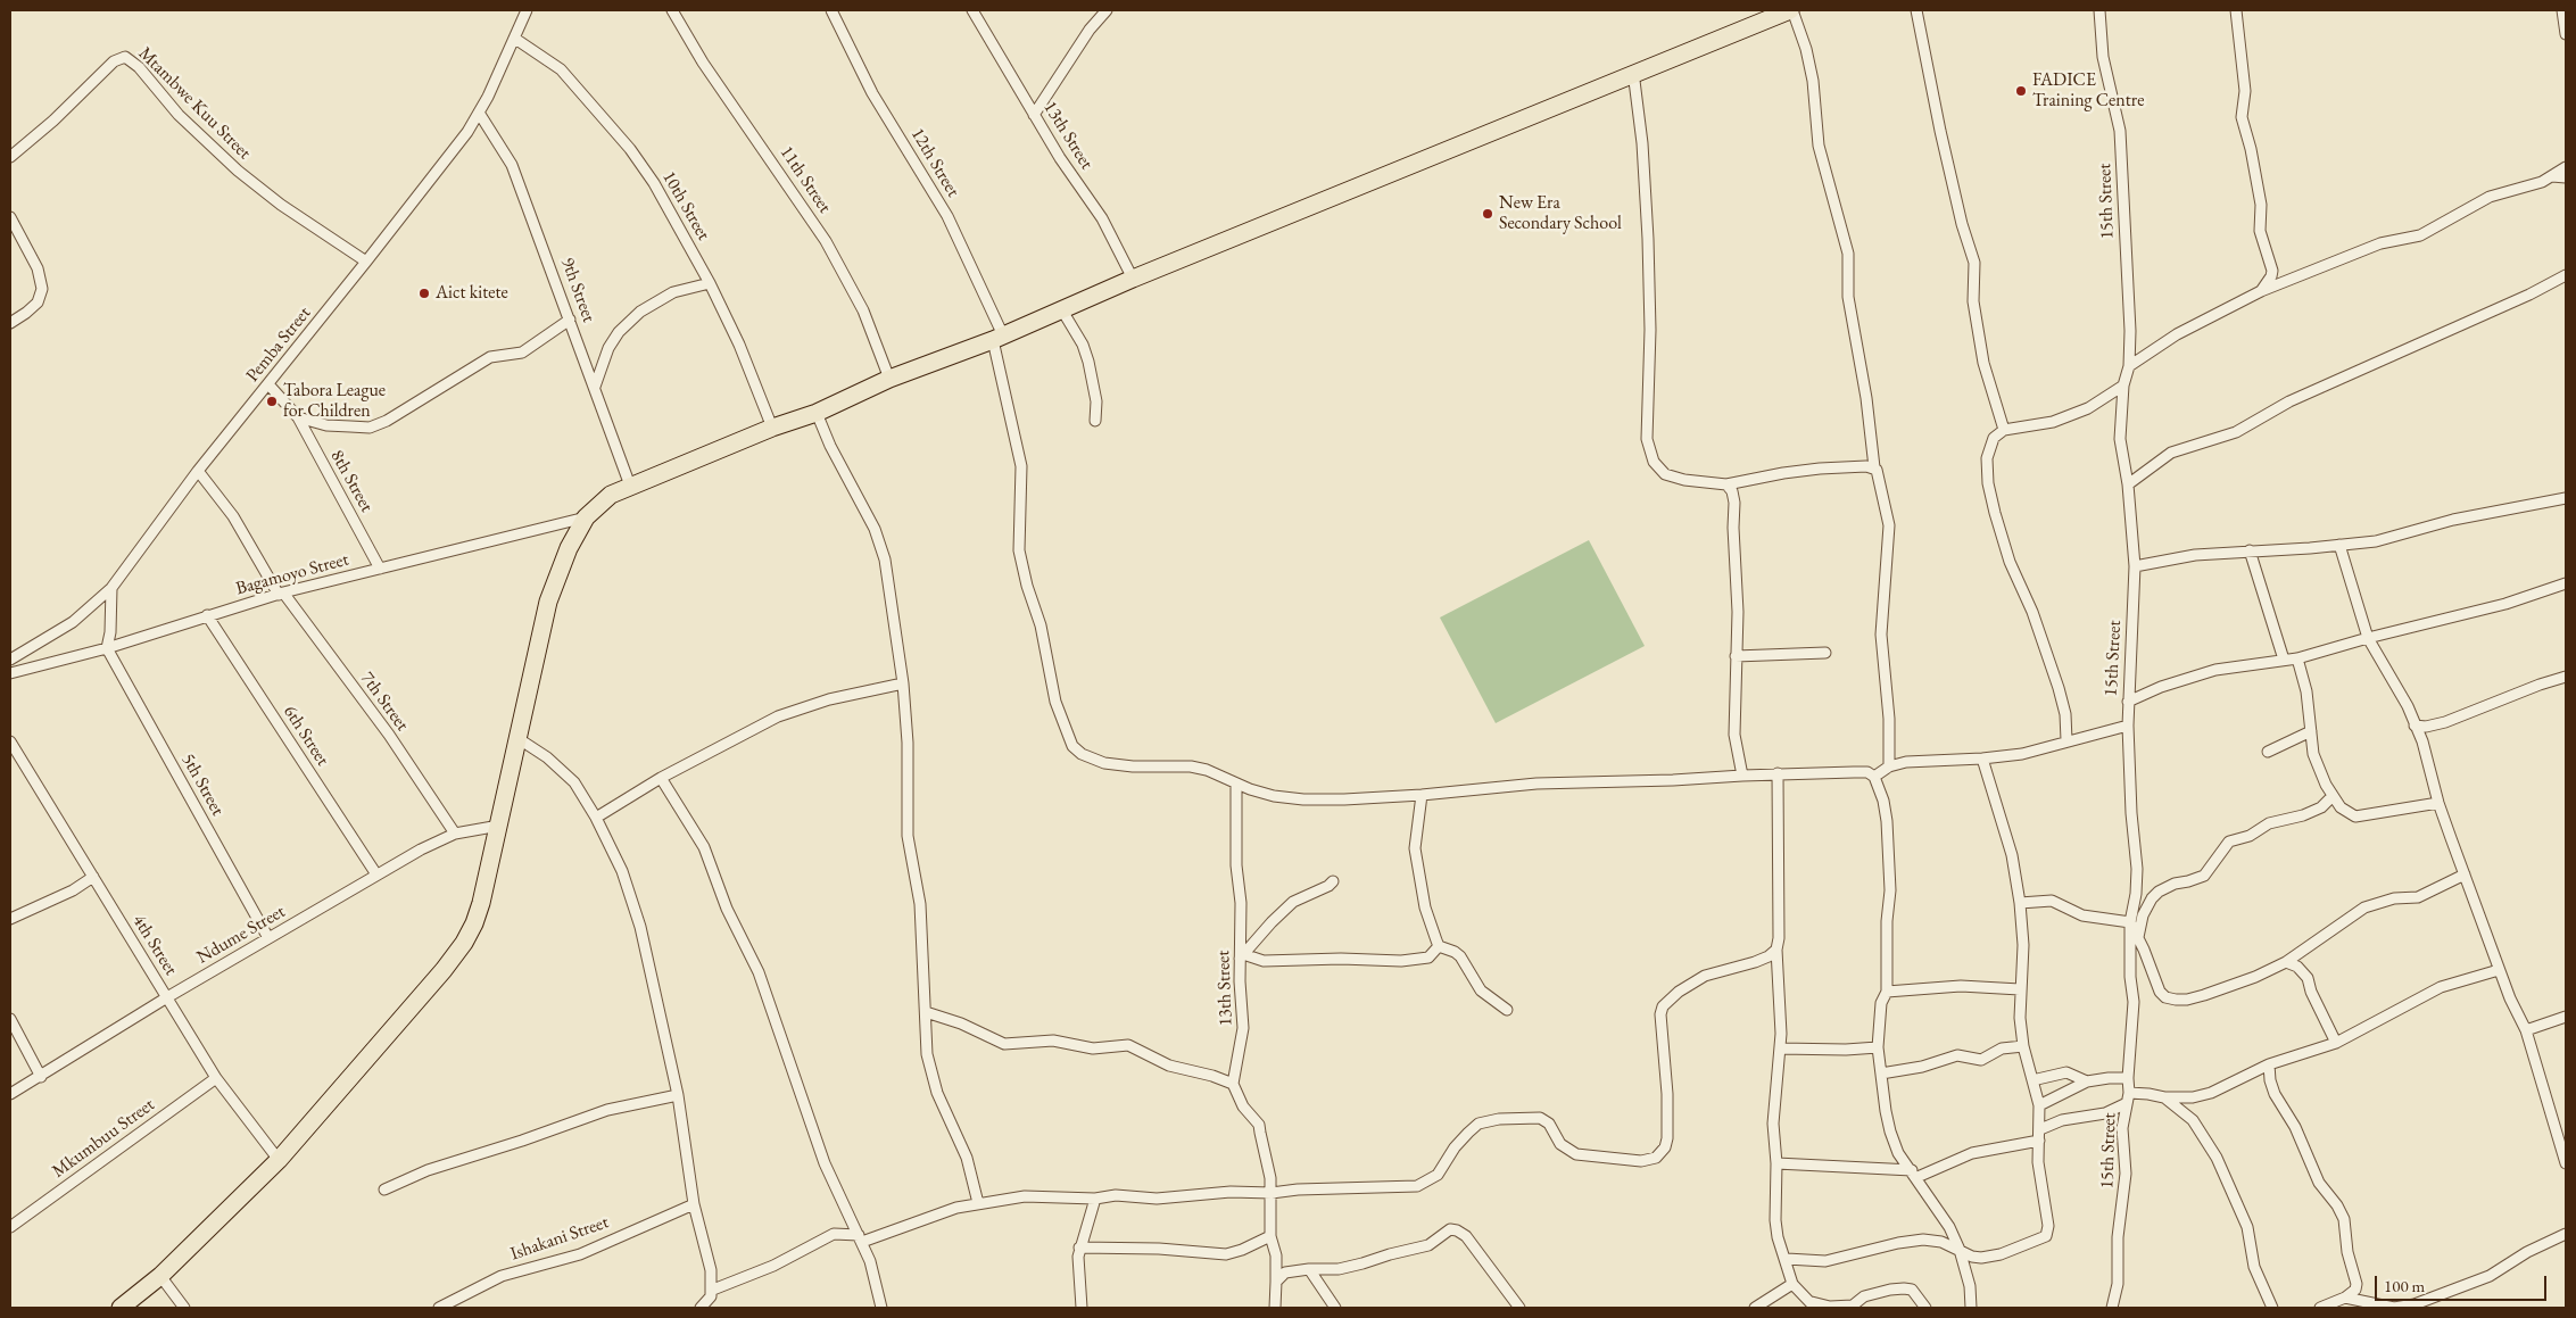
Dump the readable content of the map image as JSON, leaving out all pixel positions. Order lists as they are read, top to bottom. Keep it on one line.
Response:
{"streets":{"street":["Mtambwe Kuu Street","13th Street","12th Street","11th Street","15th Street","10th Street","9th Street","Pemba Street","8th Street","Bagamoyo Street","7th Street","6th Street","5th Street","Ndume Street","4th Street","Mkumbuu Street","Ishakani Street"]},"crossings":[["Mtambwe Kuu Street","Pemba Street"],["13th Street","12th Street"],["10th Street","Pemba Street"],["9th Street","Pemba Street"],["Pemba Street","8th Street"],["Pemba Street","7th Street"],["8th Street","Bagamoyo Street"],["Bagamoyo Street","7th Street"],["Bagamoyo Street","6th Street"],["Bagamoyo Street","5th Street"],["7th Street","Ndume Street"],["6th Street","Ndume Street"],["5th Street","Ndume Street"],["Ndume Street","4th Street"],["4th Street","Mkumbuu Street"]],"places":["FADICE Training Centre","New Era Secondary School","Aict kitete","Tabora League for Children"],"scale_bar":"100 m"}
